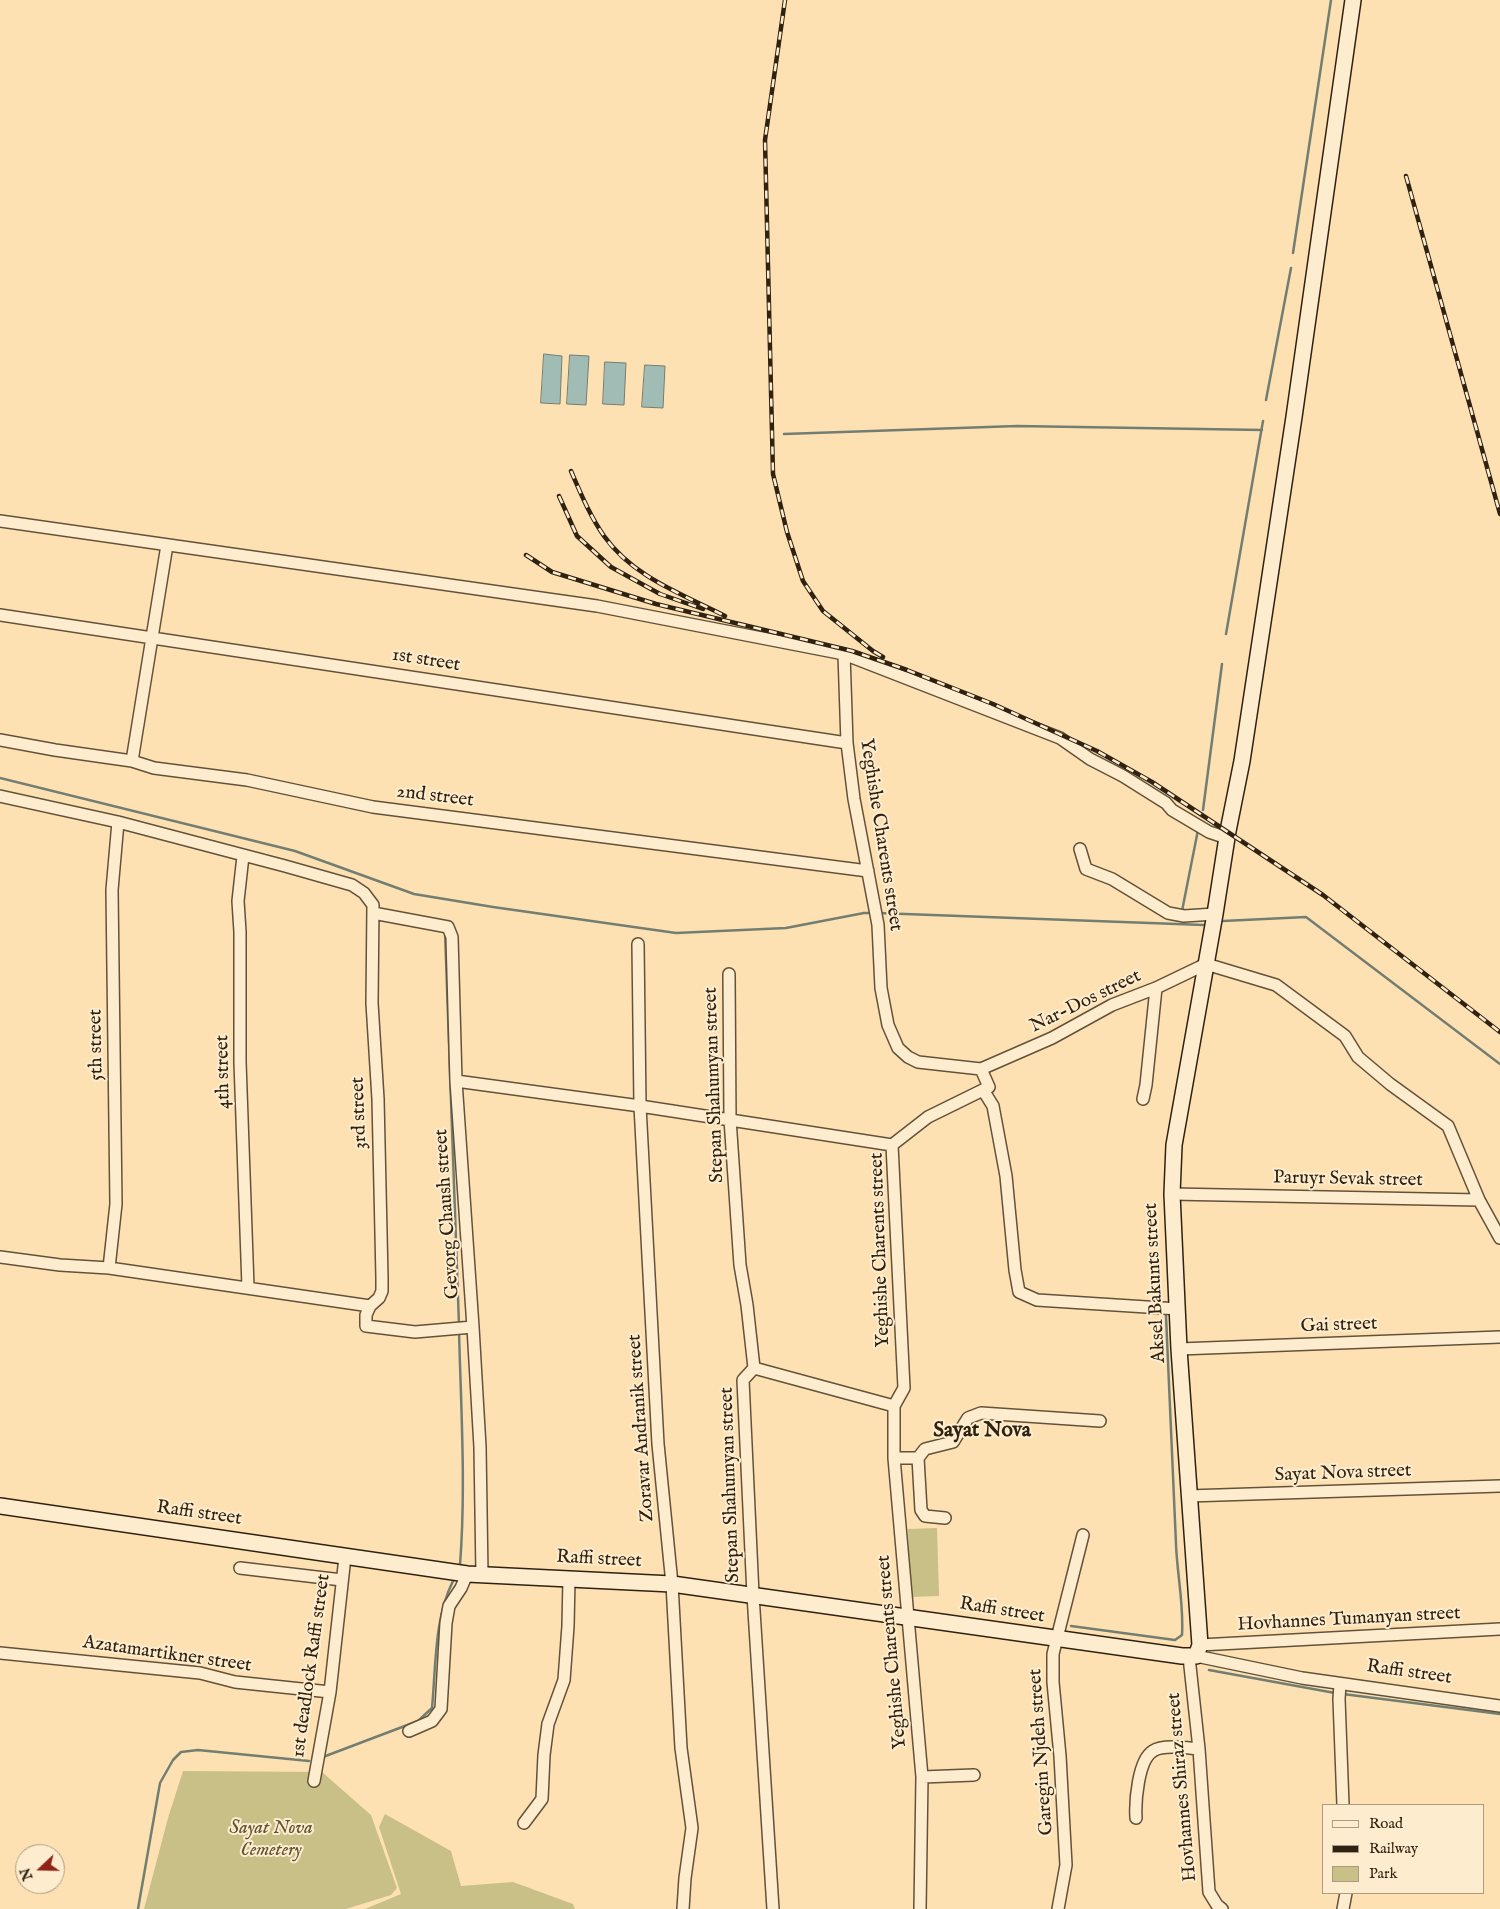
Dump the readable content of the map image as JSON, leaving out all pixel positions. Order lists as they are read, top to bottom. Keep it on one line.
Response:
{"streets":{"main road":["Aksel Bakunts street","Raffi street"],"street":["1st street","2nd street","Yeghishe Charents street","Nar-Dos street","5th street","4th street","Stepan Shahumyan street","3rd street","Paruyr Sevak street","Gevorg Chaush street","Gai street","Zoravar Andranik street","Sayat Nova street","Hovhannes Tumanyan street","Azatamartikner street","1st deadlock Raffi street","Garegin Njdeh street","Hovhannes Shiraz street"]},"crossings":[["1st street","Yeghishe Charents street"],["2nd street","Yeghishe Charents street"],["Yeghishe Charents street","Nar-Dos street"],["Yeghishe Charents street","Raffi street"],["Nar-Dos street","Aksel Bakunts street"],["Stepan Shahumyan street","Raffi street"],["3rd street","Gevorg Chaush street"],["Paruyr Sevak street","Aksel Bakunts street"],["Gevorg Chaush street","Raffi street"],["Aksel Bakunts street","Gai street"],["Aksel Bakunts street","Sayat Nova street"],["Aksel Bakunts street","Raffi street"],["Aksel Bakunts street","Hovhannes Tumanyan street"],["Aksel Bakunts street","Hovhannes Shiraz street"],["Zoravar Andranik street","Raffi street"],["Raffi street","Hovhannes Tumanyan street"],["Raffi street","1st deadlock Raffi street"],["Raffi street","Garegin Njdeh street"],["Raffi street","Hovhannes Shiraz street"],["Hovhannes Tumanyan street","Hovhannes Shiraz street"],["Azatamartikner street","1st deadlock Raffi street"]],"districts":["Sayat Nova"],"parks":["Sayat Nova Cemetery"],"legend":["Road","Railway","Park"],"north":"left"}
